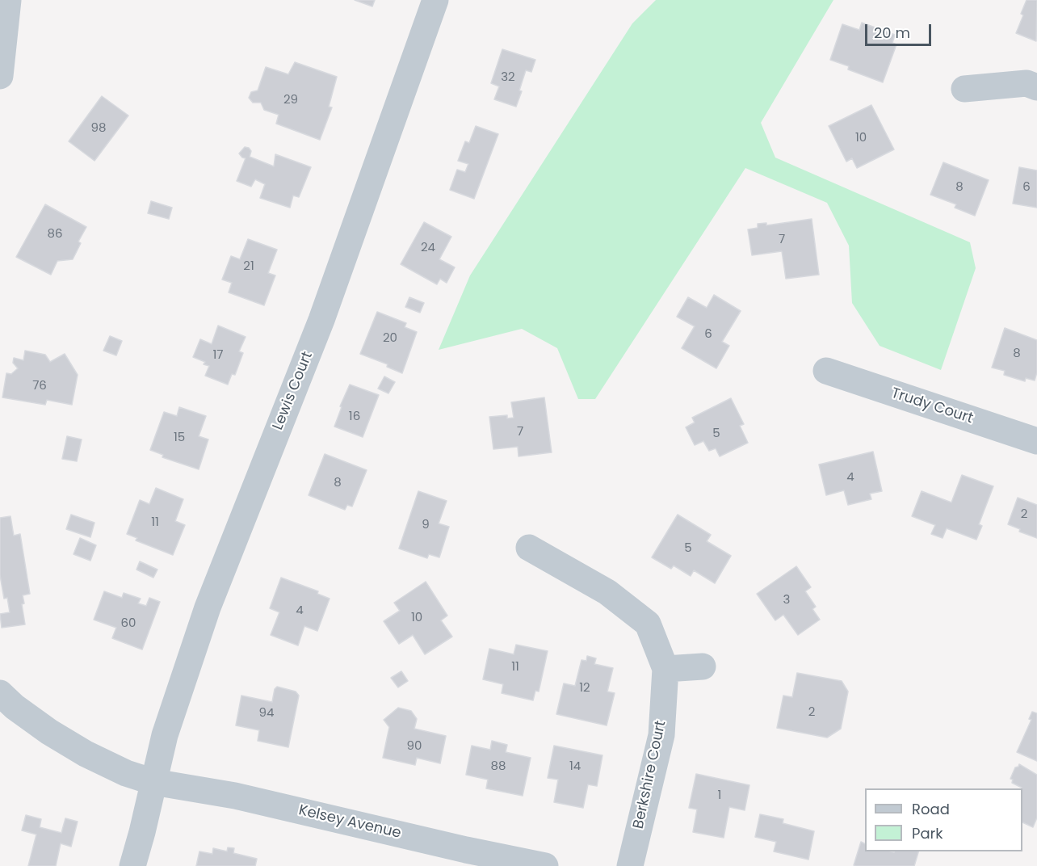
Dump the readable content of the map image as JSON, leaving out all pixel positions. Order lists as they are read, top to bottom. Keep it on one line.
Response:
{"streets":{"street":["Lewis Court","Trudy Court","Berkshire Court","Kelsey Avenue"]},"crossings":[["Lewis Court","Kelsey Avenue"]],"house_numbers":["32","29","98","10","8","6","86","7","24","21","6","20","8","17","76","16","7","5","15","4","8","2","11","9","5","3","4","10","60","11","12","2","94","90","88","14","1"],"legend":["Road","Park"],"scale_bar":"20 m"}
